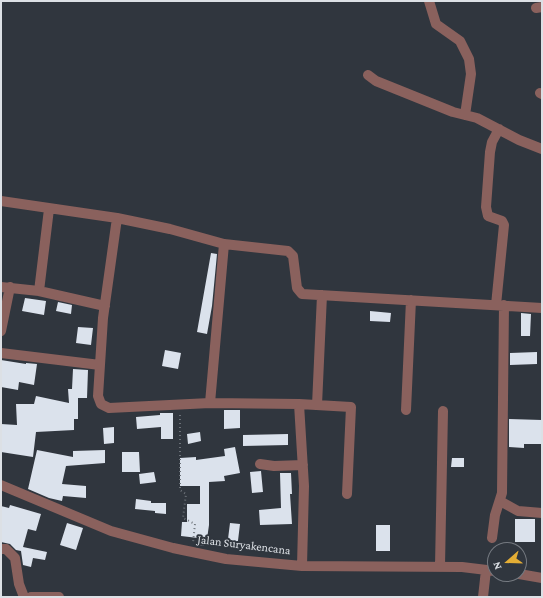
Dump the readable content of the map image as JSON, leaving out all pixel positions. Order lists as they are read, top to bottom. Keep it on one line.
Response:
{"streets":{"street":["Jalan Suryakencana"]},"north":"left"}
